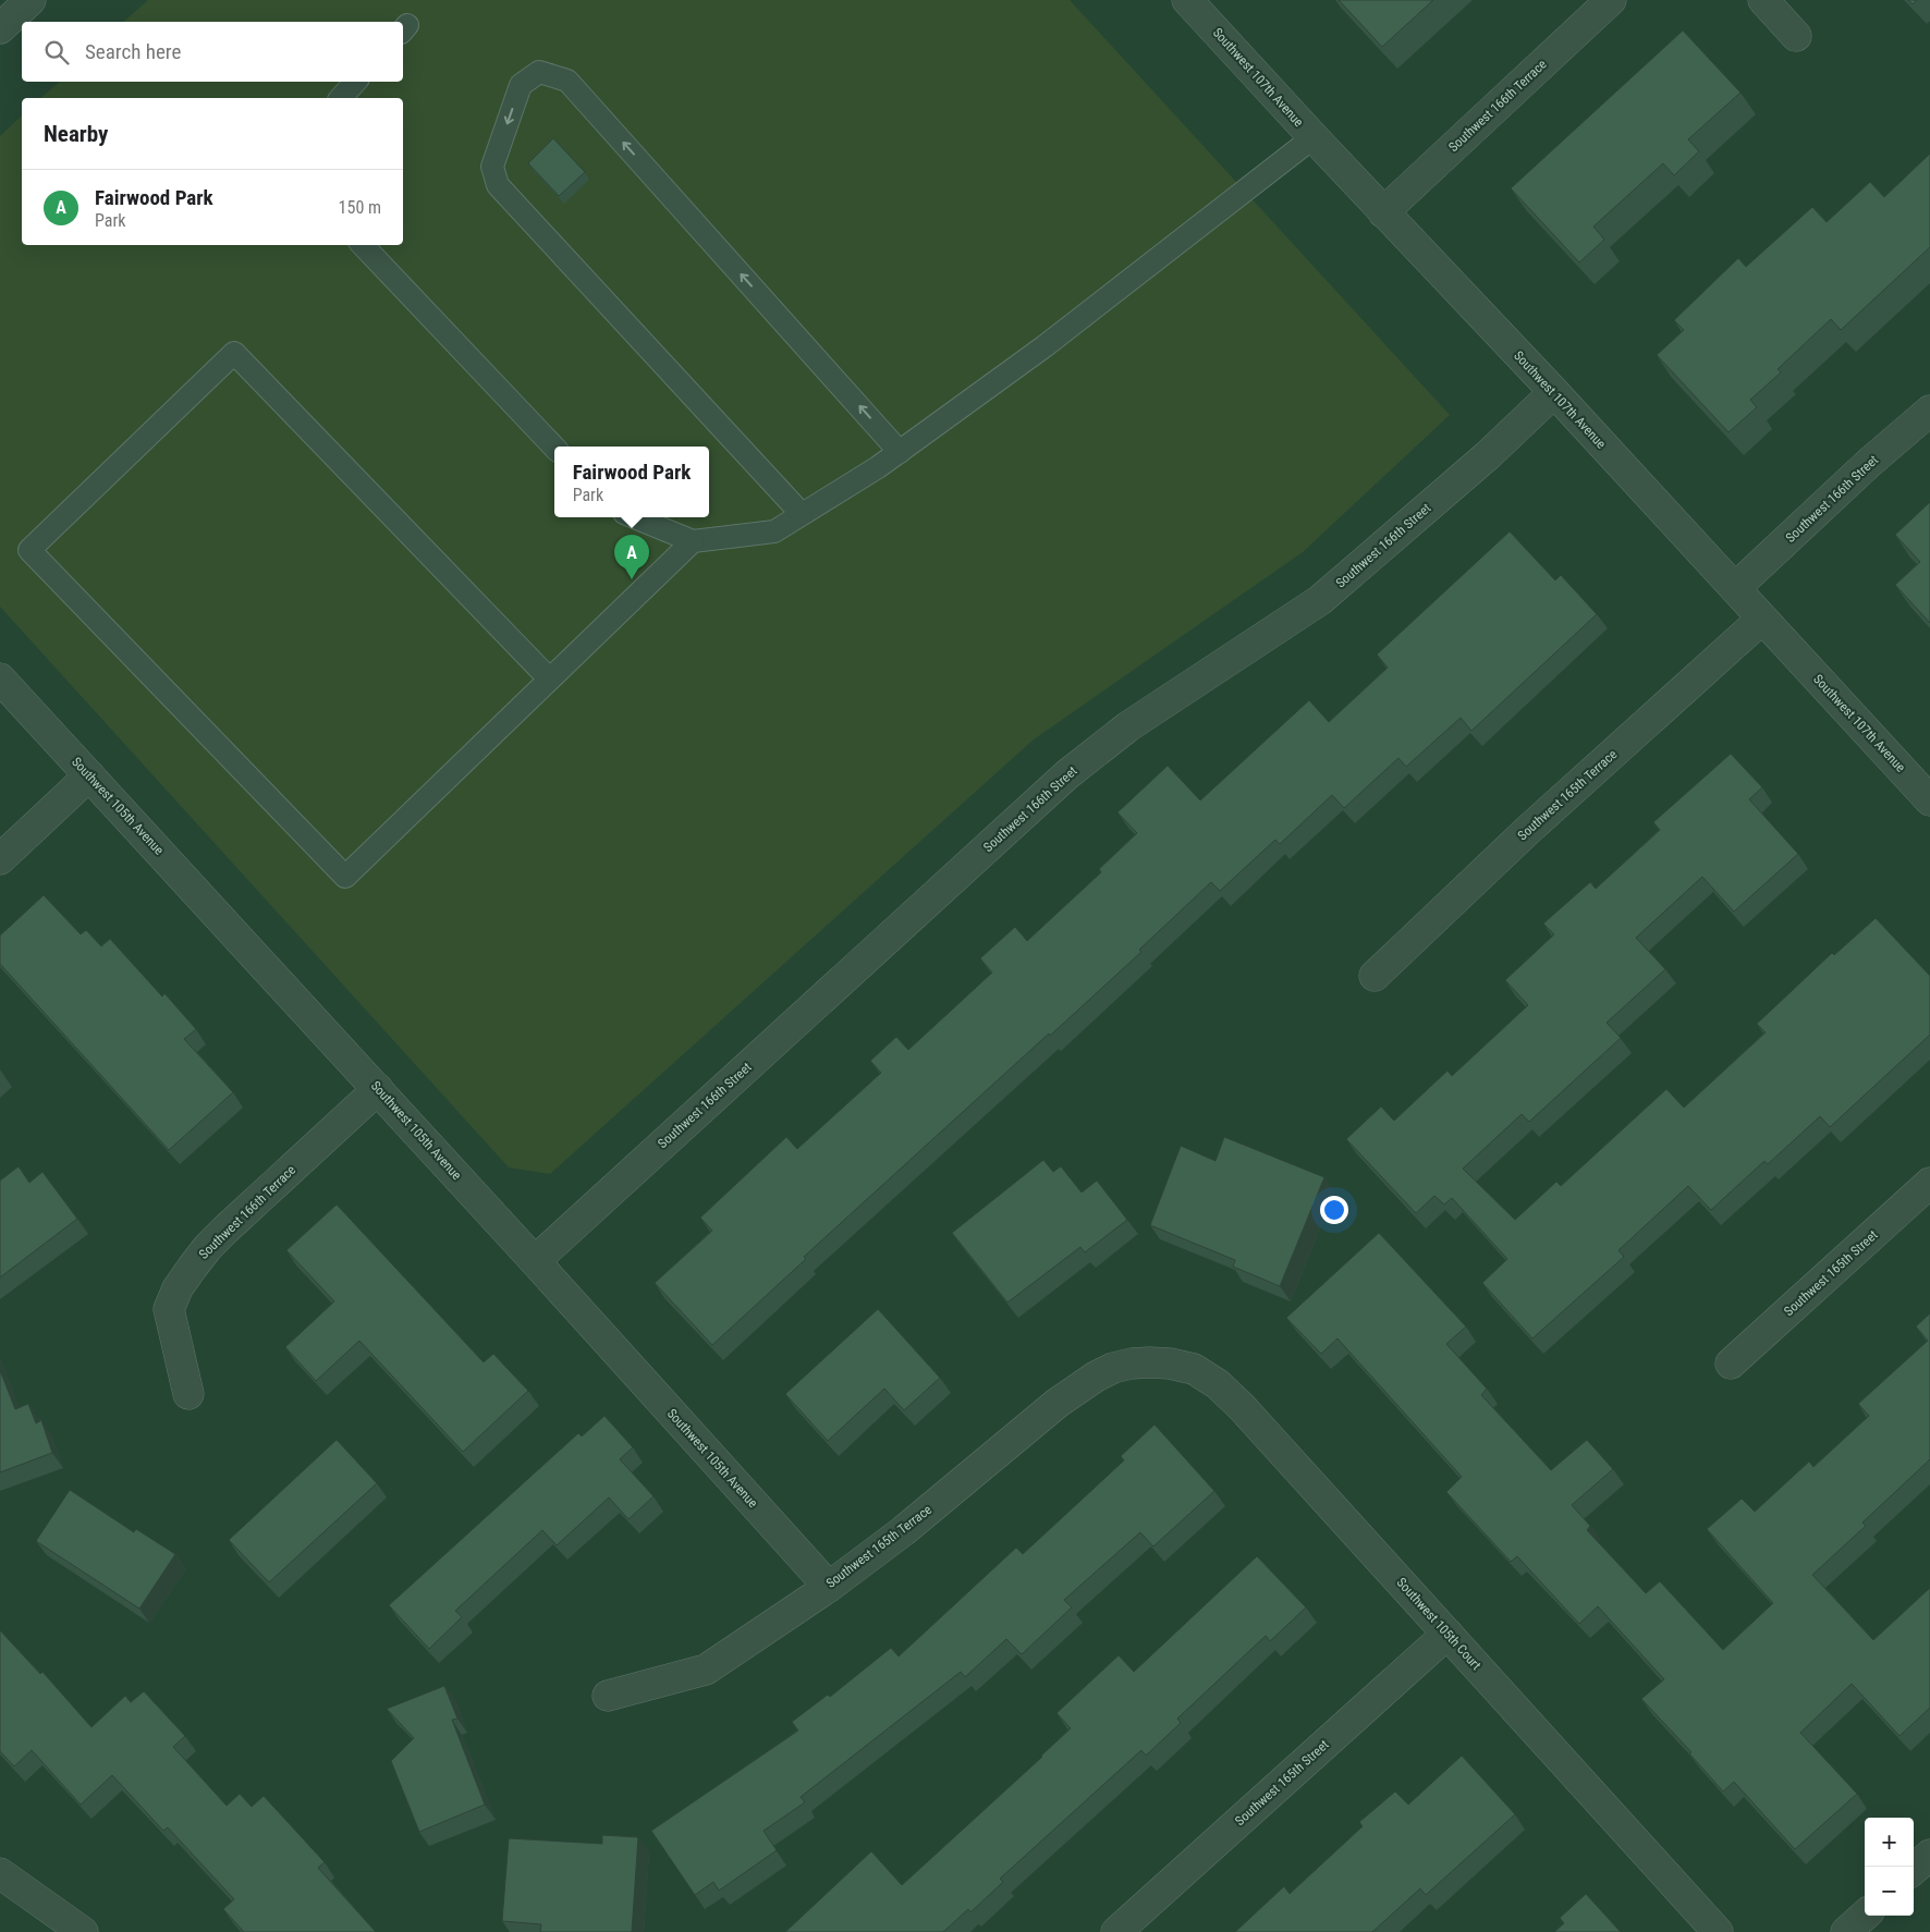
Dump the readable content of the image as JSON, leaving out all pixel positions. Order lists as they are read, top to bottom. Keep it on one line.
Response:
{"streets":{"street":["Southwest 107th Avenue","Southwest 166th Terrace","Southwest 166th Street","Southwest 165th Terrace","Southwest 105th Avenue","Southwest 165th Street","Southwest 105th Court"]},"crossings":[["Southwest 107th Avenue","Southwest 166th Terrace"],["Southwest 107th Avenue","Southwest 166th Street"],["Southwest 107th Avenue","Southwest 165th Terrace"],["Southwest 166th Terrace","Southwest 105th Avenue"],["Southwest 166th Street","Southwest 105th Avenue"],["Southwest 165th Terrace","Southwest 105th Avenue"],["Southwest 165th Terrace","Southwest 105th Court"],["Southwest 165th Street","Southwest 105th Court"]],"page":{"search":"Search here","heading":"Nearby","list":[{"mark":"A","name":"Fairwood Park","note":"Park","value":"150 m"}],"popup":["Fairwood Park","Park"],"pins":"A","map_buttons":["+","−"]}}
